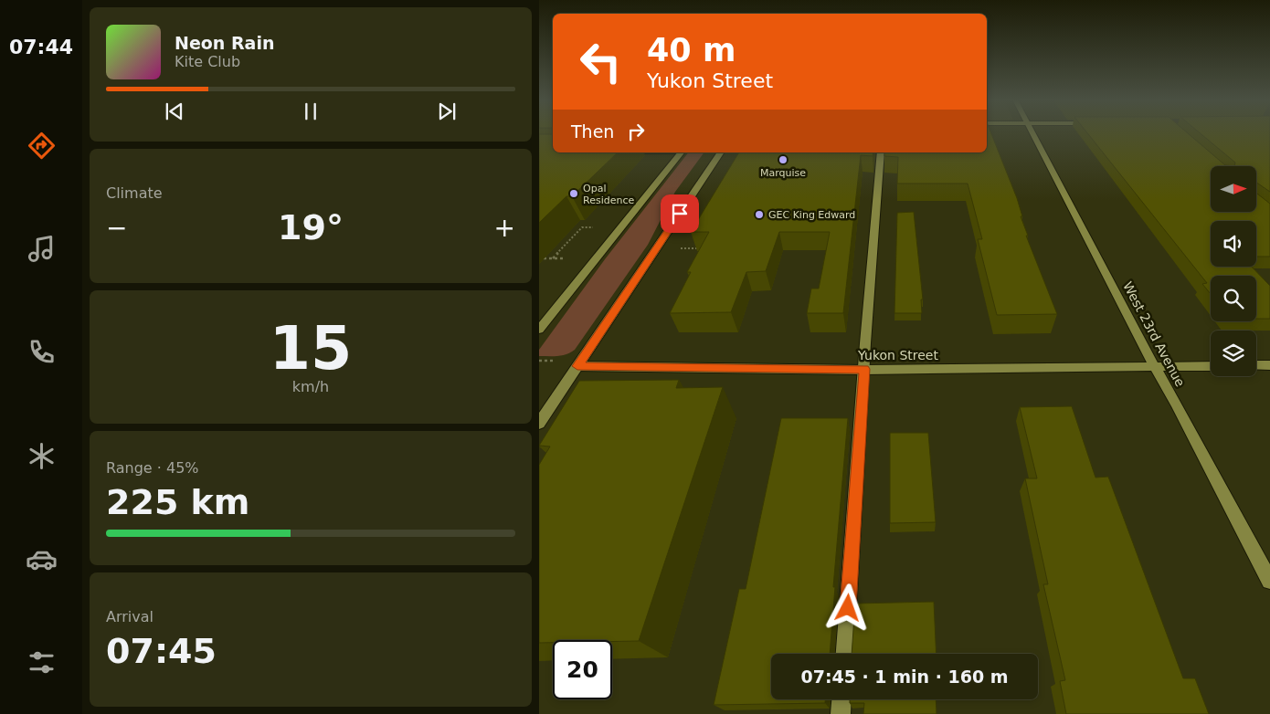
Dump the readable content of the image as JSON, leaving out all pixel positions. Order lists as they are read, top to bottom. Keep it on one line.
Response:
{"streets":{"street":["West 23rd Avenue","Yukon Street"]},"crossings":[["West 23rd Avenue","Yukon Street"]],"places":["Marquise","Opal Residence","GEC King Edward"],"north":"right","page":{"tabs":"07:44","turn":["40 m","Yukon Street"],"song":["Neon Rain","Kite Club"],"then":"Then","tile":["Climate",["15","km/h"],["Range · 45%","225 km"],["Arrival","07:45"]],"heat":["−","19°","+"],"limit":"20","trip":"07:45 · 1 min · 160 m"}}
